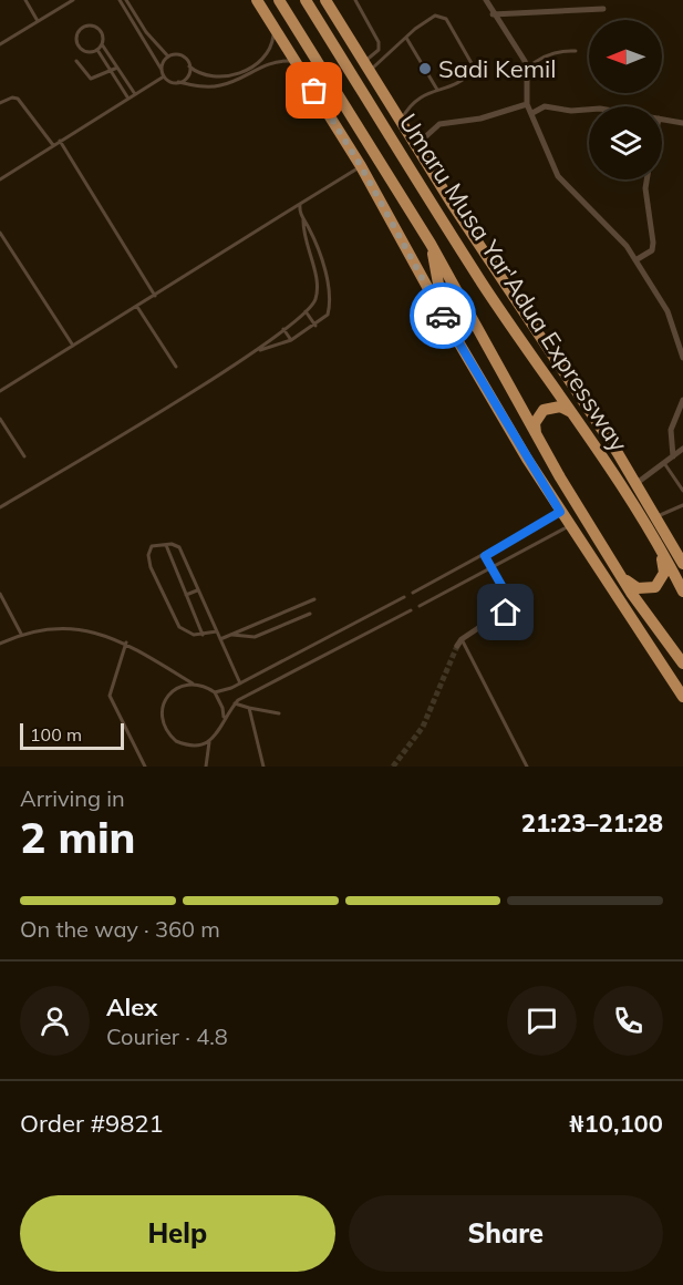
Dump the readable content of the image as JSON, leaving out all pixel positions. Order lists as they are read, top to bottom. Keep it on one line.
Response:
{"streets":{"highway":["Umaru Musa Yar'Adua Expressway"]},"places":["Sadi Kemil"],"scale_bar":"100 m","north":"left","page":{"scale":"100 m","heading":["2 min","Arriving in","21:23–21:28"],"panel":["Alex","Courier · 4.8","Order #9821","₦10,100"],"bar":"On the way · 360 m","buttons":["Help","Share"]}}
